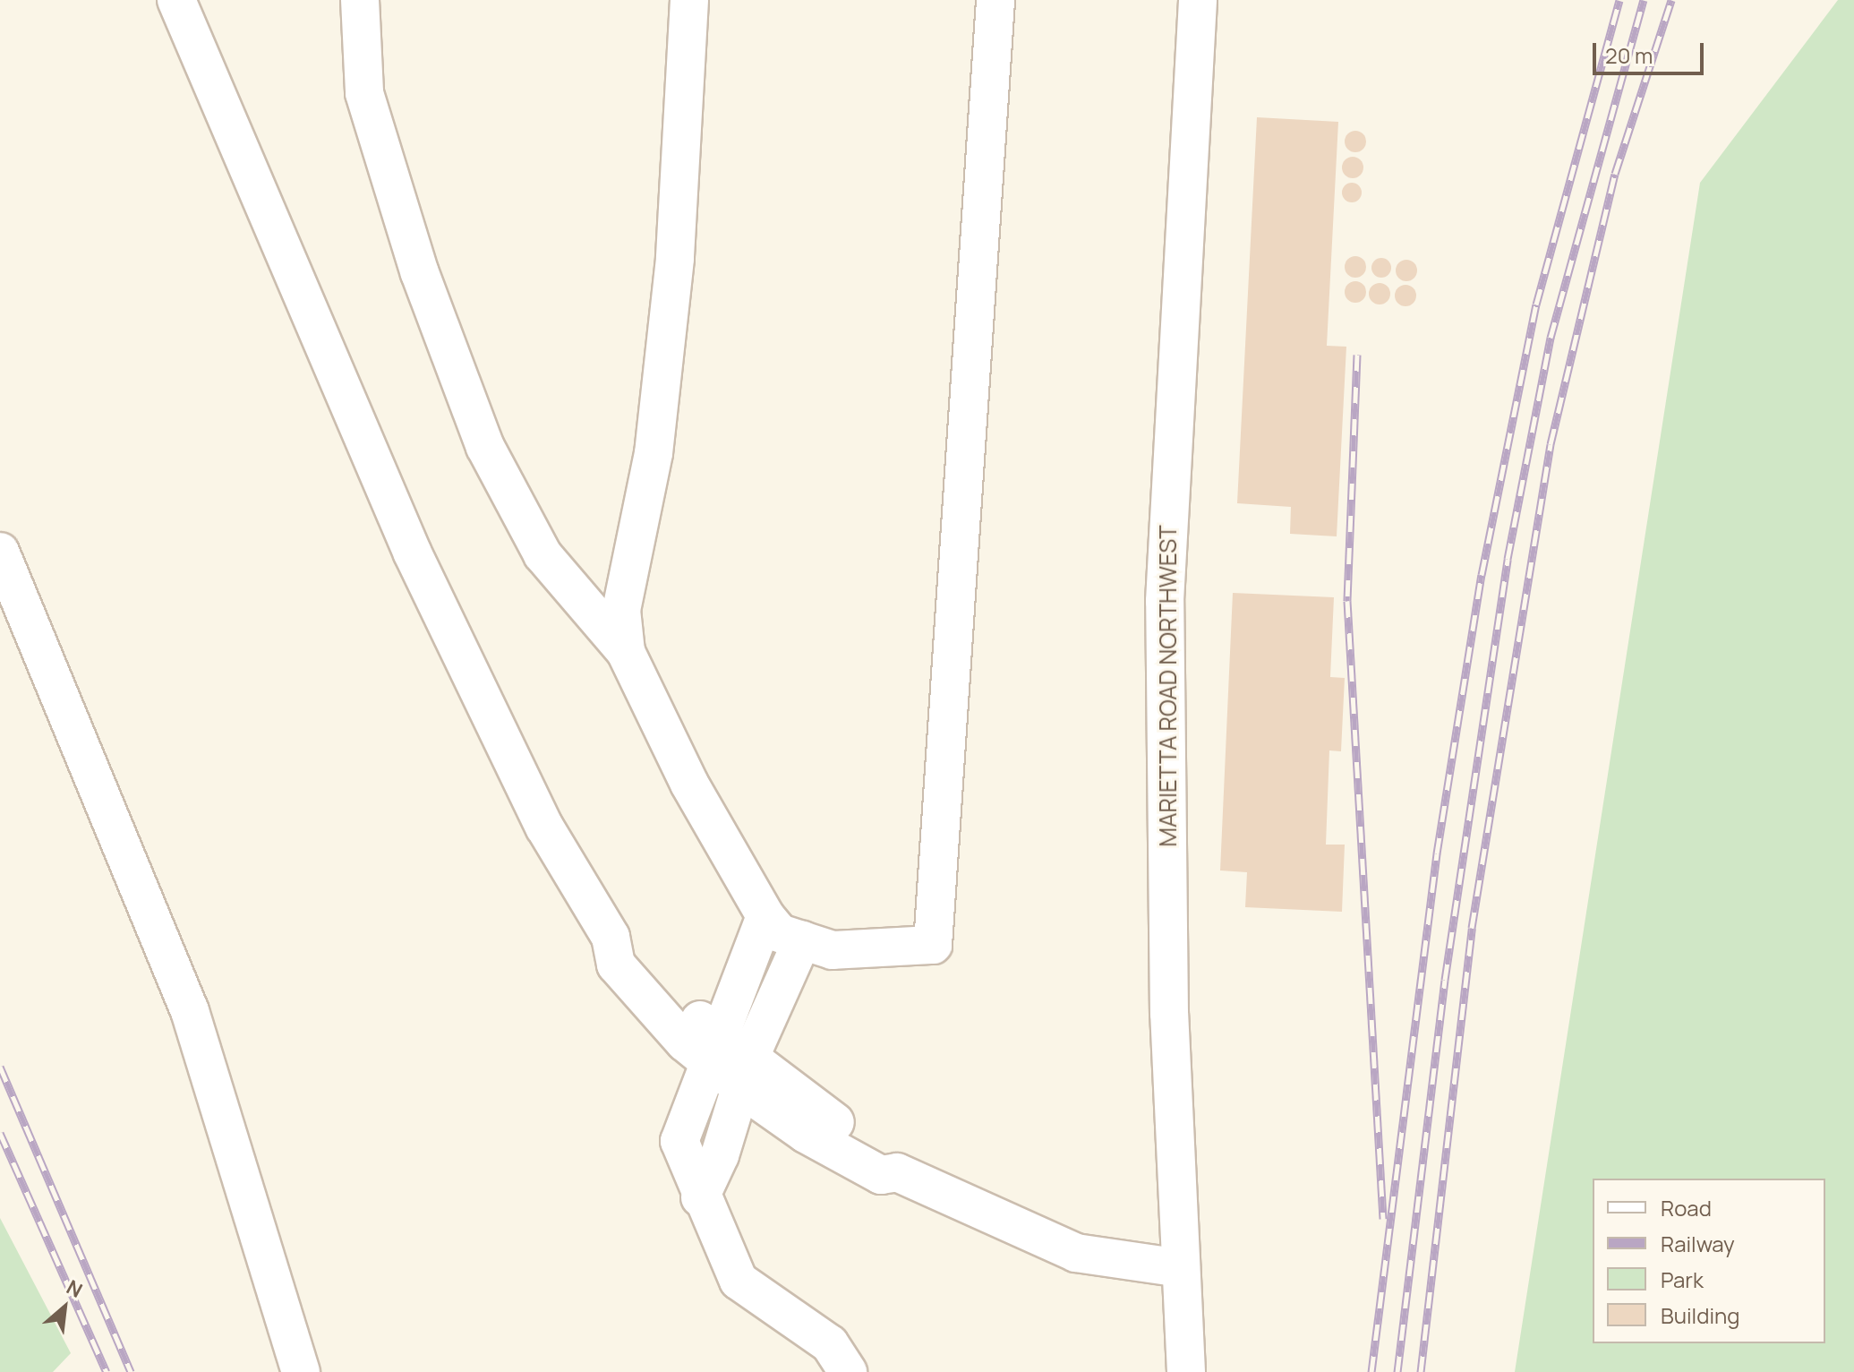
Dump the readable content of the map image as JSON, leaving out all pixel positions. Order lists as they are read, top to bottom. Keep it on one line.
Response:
{"streets":{"street":["MARIETTA ROAD NORTHWEST"]},"legend":["Road","Railway","Park","Building"],"scale_bar":"20 m","north":"top right"}
